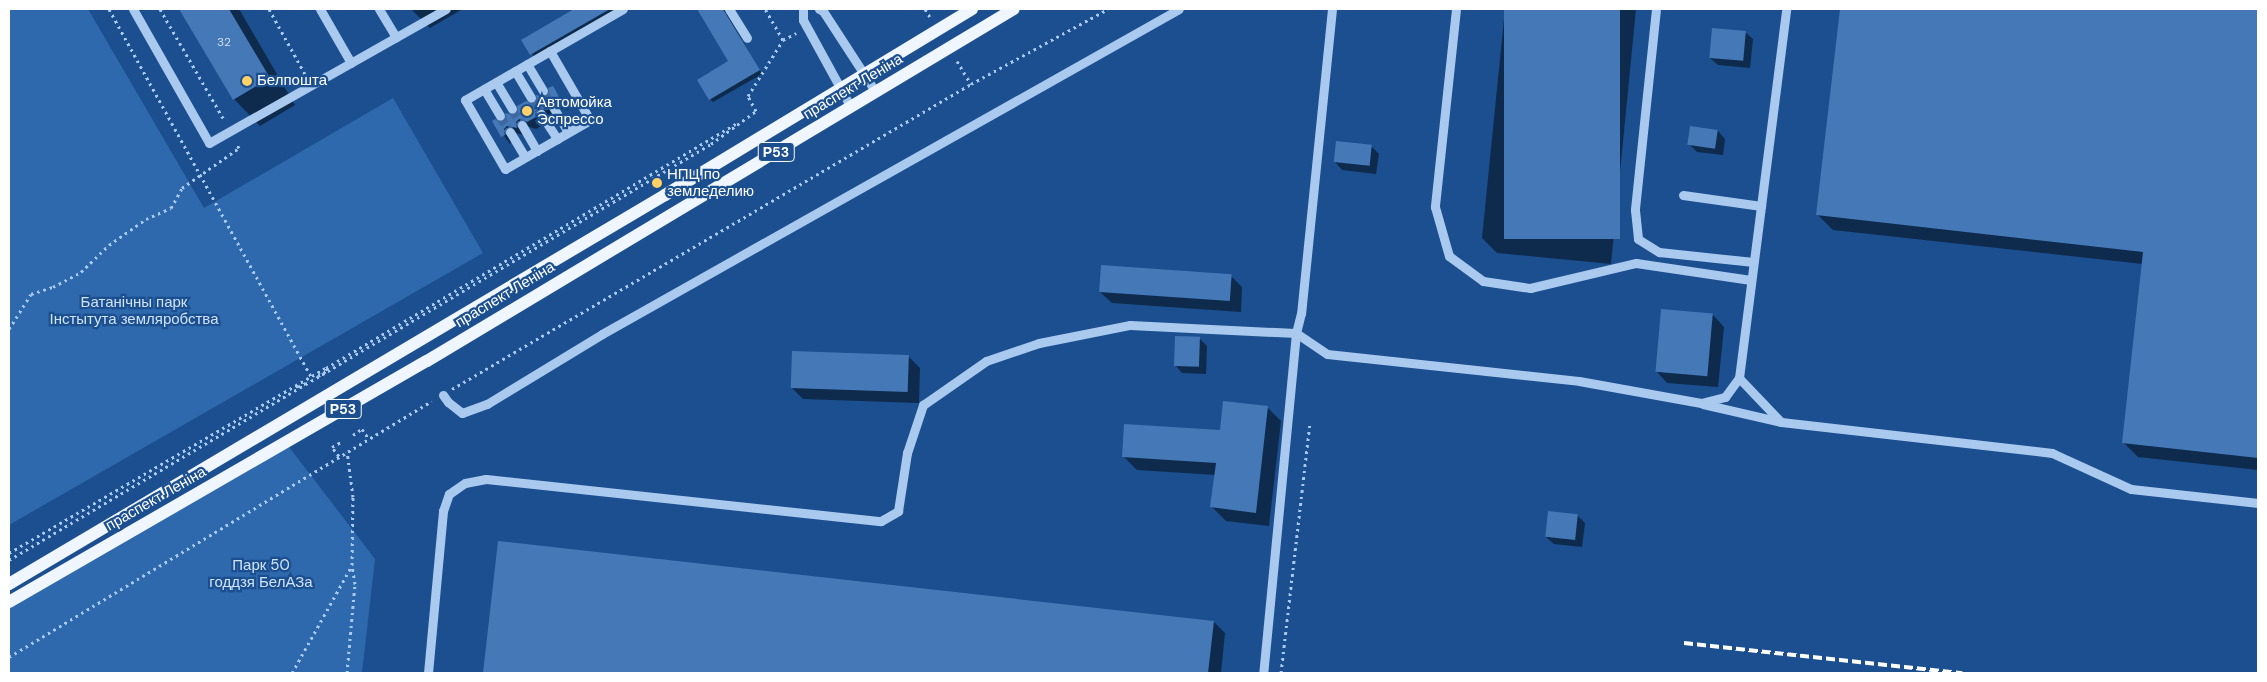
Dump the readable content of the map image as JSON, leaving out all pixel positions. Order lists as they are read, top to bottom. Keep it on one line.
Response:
{"streets":{"main road":["праспект Леніна","Р53"]},"parks":["Батанічны парк Інстытута земляробства","Парк 50 годдзя БелАЗа"],"places":["Белпошта","Автомойка Эспрессо","НПЦ по земледелию"],"house_numbers":["32"]}
